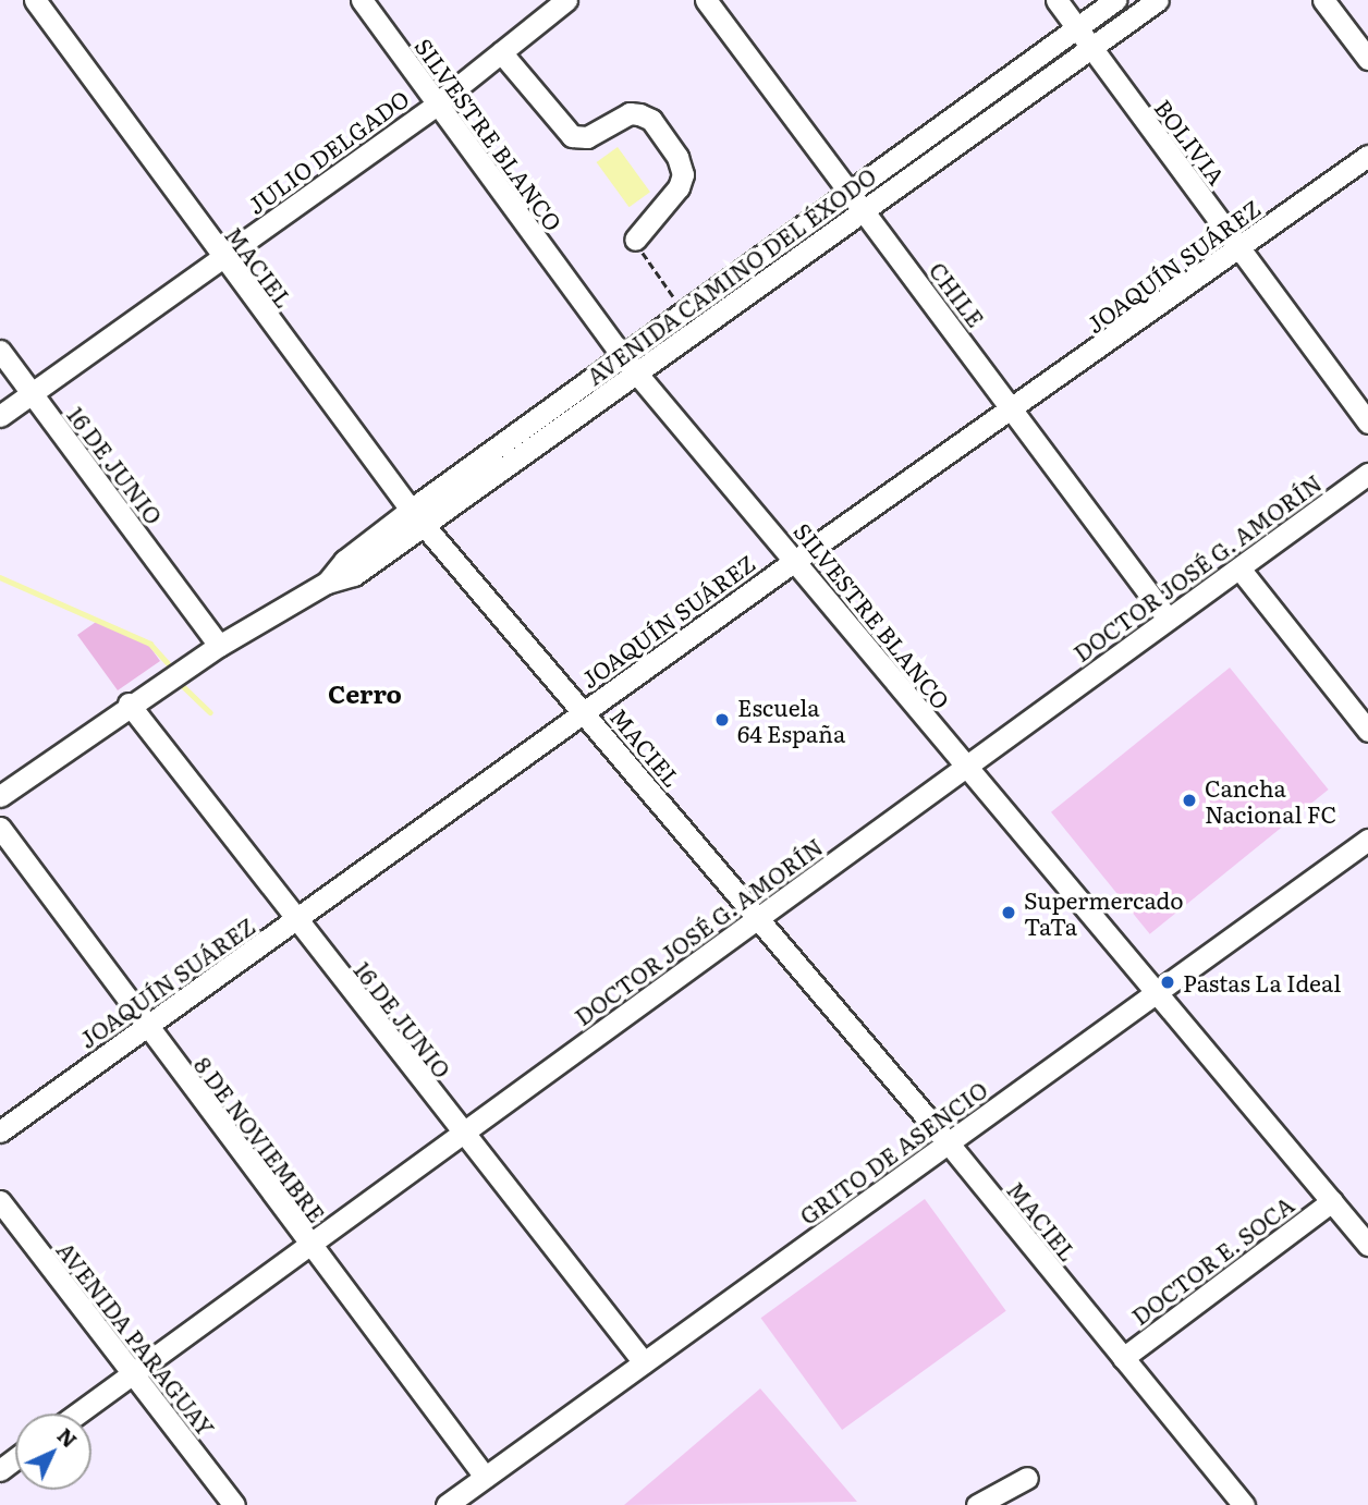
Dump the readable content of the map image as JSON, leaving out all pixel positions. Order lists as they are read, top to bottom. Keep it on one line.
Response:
{"streets":{"street":["SILVESTRE BLANCO","BOLIVIA","JULIO DELGADO","JOAQUÍN SUÁREZ","MACIEL","AVENIDA CAMINO DEL ÉXODO","CHILE","16 DE JUNIO","DOCTOR JOSÉ G. AMORÍN","8 DE NOVIEMBRE","GRITO DE ASENCIO","DOCTOR E. SOCA","AVENIDA PARAGUAY"]},"crossings":[["SILVESTRE BLANCO","JULIO DELGADO"],["SILVESTRE BLANCO","JOAQUÍN SUÁREZ"],["SILVESTRE BLANCO","AVENIDA CAMINO DEL ÉXODO"],["SILVESTRE BLANCO","DOCTOR JOSÉ G. AMORÍN"],["SILVESTRE BLANCO","GRITO DE ASENCIO"],["SILVESTRE BLANCO","DOCTOR E. SOCA"],["BOLIVIA","JOAQUÍN SUÁREZ"],["BOLIVIA","AVENIDA CAMINO DEL ÉXODO"],["JULIO DELGADO","MACIEL"],["JULIO DELGADO","16 DE JUNIO"],["JOAQUÍN SUÁREZ","MACIEL"],["JOAQUÍN SUÁREZ","CHILE"],["JOAQUÍN SUÁREZ","16 DE JUNIO"],["JOAQUÍN SUÁREZ","8 DE NOVIEMBRE"],["MACIEL","AVENIDA CAMINO DEL ÉXODO"],["MACIEL","DOCTOR JOSÉ G. AMORÍN"],["MACIEL","GRITO DE ASENCIO"],["MACIEL","DOCTOR E. SOCA"],["AVENIDA CAMINO DEL ÉXODO","CHILE"],["AVENIDA CAMINO DEL ÉXODO","16 DE JUNIO"],["CHILE","DOCTOR JOSÉ G. AMORÍN"],["16 DE JUNIO","DOCTOR JOSÉ G. AMORÍN"],["16 DE JUNIO","GRITO DE ASENCIO"],["DOCTOR JOSÉ G. AMORÍN","8 DE NOVIEMBRE"],["DOCTOR JOSÉ G. AMORÍN","AVENIDA PARAGUAY"],["8 DE NOVIEMBRE","GRITO DE ASENCIO"]],"districts":["Cerro"],"places":["Escuela 64 España","Cancha Nacional FC","Supermercado TaTa","Pastas La Ideal"],"north":"top right"}
